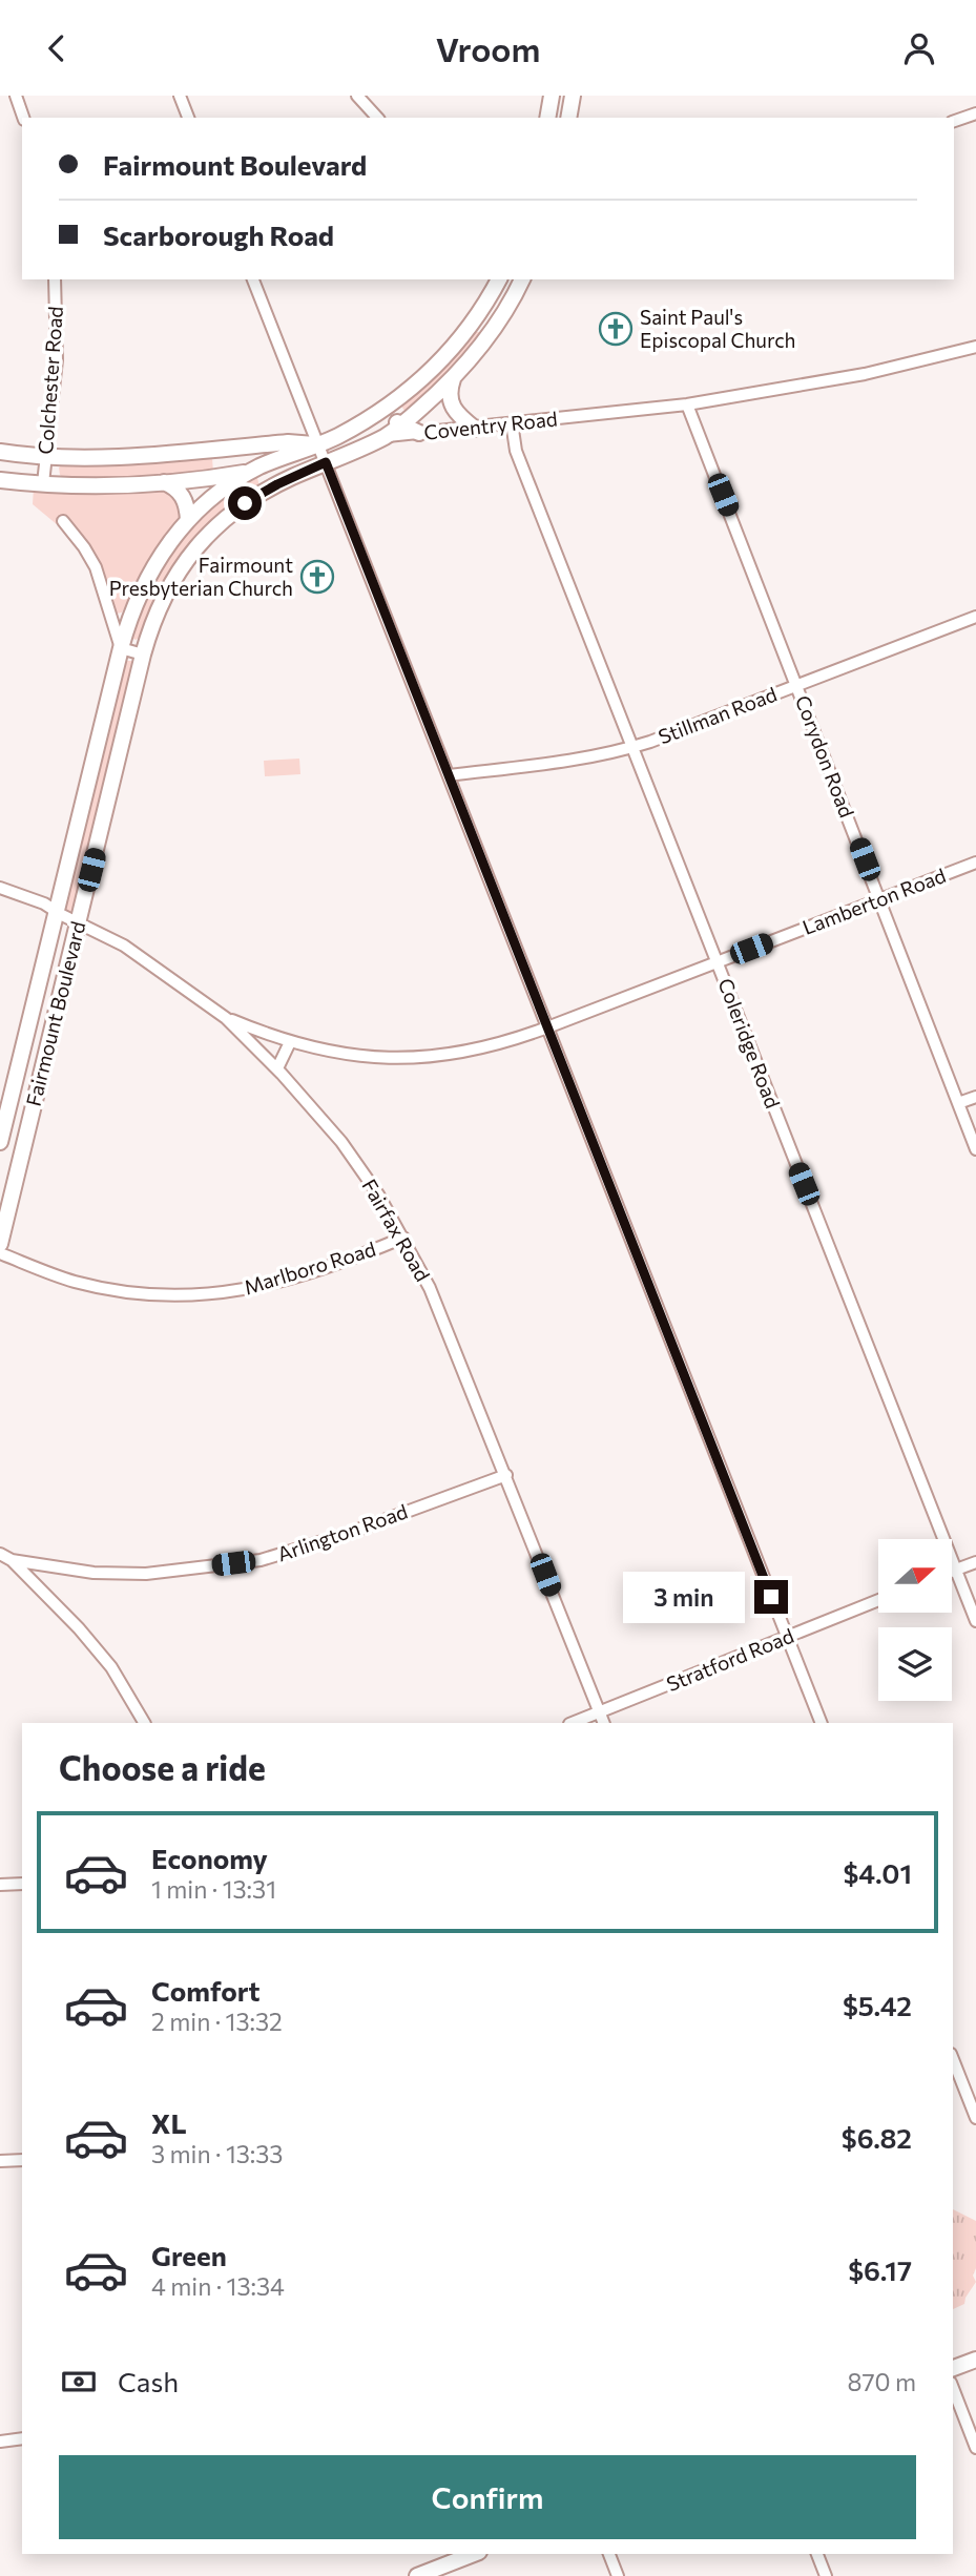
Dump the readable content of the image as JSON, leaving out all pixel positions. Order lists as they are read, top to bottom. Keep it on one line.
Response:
{"streets":{"main road":["Coventry Road","Fairmount Boulevard"],"street":["Colchester Road","Stillman Road","Corydon Road","Lamberton Road","Coleridge Road","Fairfax Road","Marlboro Road","Arlington Road","Stratford Road"]},"crossings":[["Colchester Road","Coventry Road"],["Coventry Road","Corydon Road"],["Coventry Road","Fairmount Boulevard"],["Coventry Road","Coleridge Road"],["Stillman Road","Corydon Road"],["Stillman Road","Coleridge Road"],["Corydon Road","Lamberton Road"],["Lamberton Road","Coleridge Road"],["Lamberton Road","Fairfax Road"],["Fairmount Boulevard","Fairfax Road"],["Fairfax Road","Marlboro Road"],["Fairfax Road","Arlington Road"],["Fairfax Road","Stratford Road"]],"places":{"church":["Saint Paul's Episcopal Church","Fairmount Presbyterian Church"]},"north":"right","page":{"header":"Vroom","banner":["Fairmount Boulevard","Scarborough Road"],"bubble":"3 min","heading":"Choose a ride","list":[{"name":"Economy","note":"1 min · 13:31","value":"$4.01"},{"name":"Comfort","note":"2 min · 13:32","value":"$5.42"},{"name":"XL","note":"3 min · 13:33","value":"$6.82"},{"name":"Green","note":"4 min · 13:34","value":"$6.17"}],"pay":["Cash","870 m"],"buttons":"Confirm"}}
